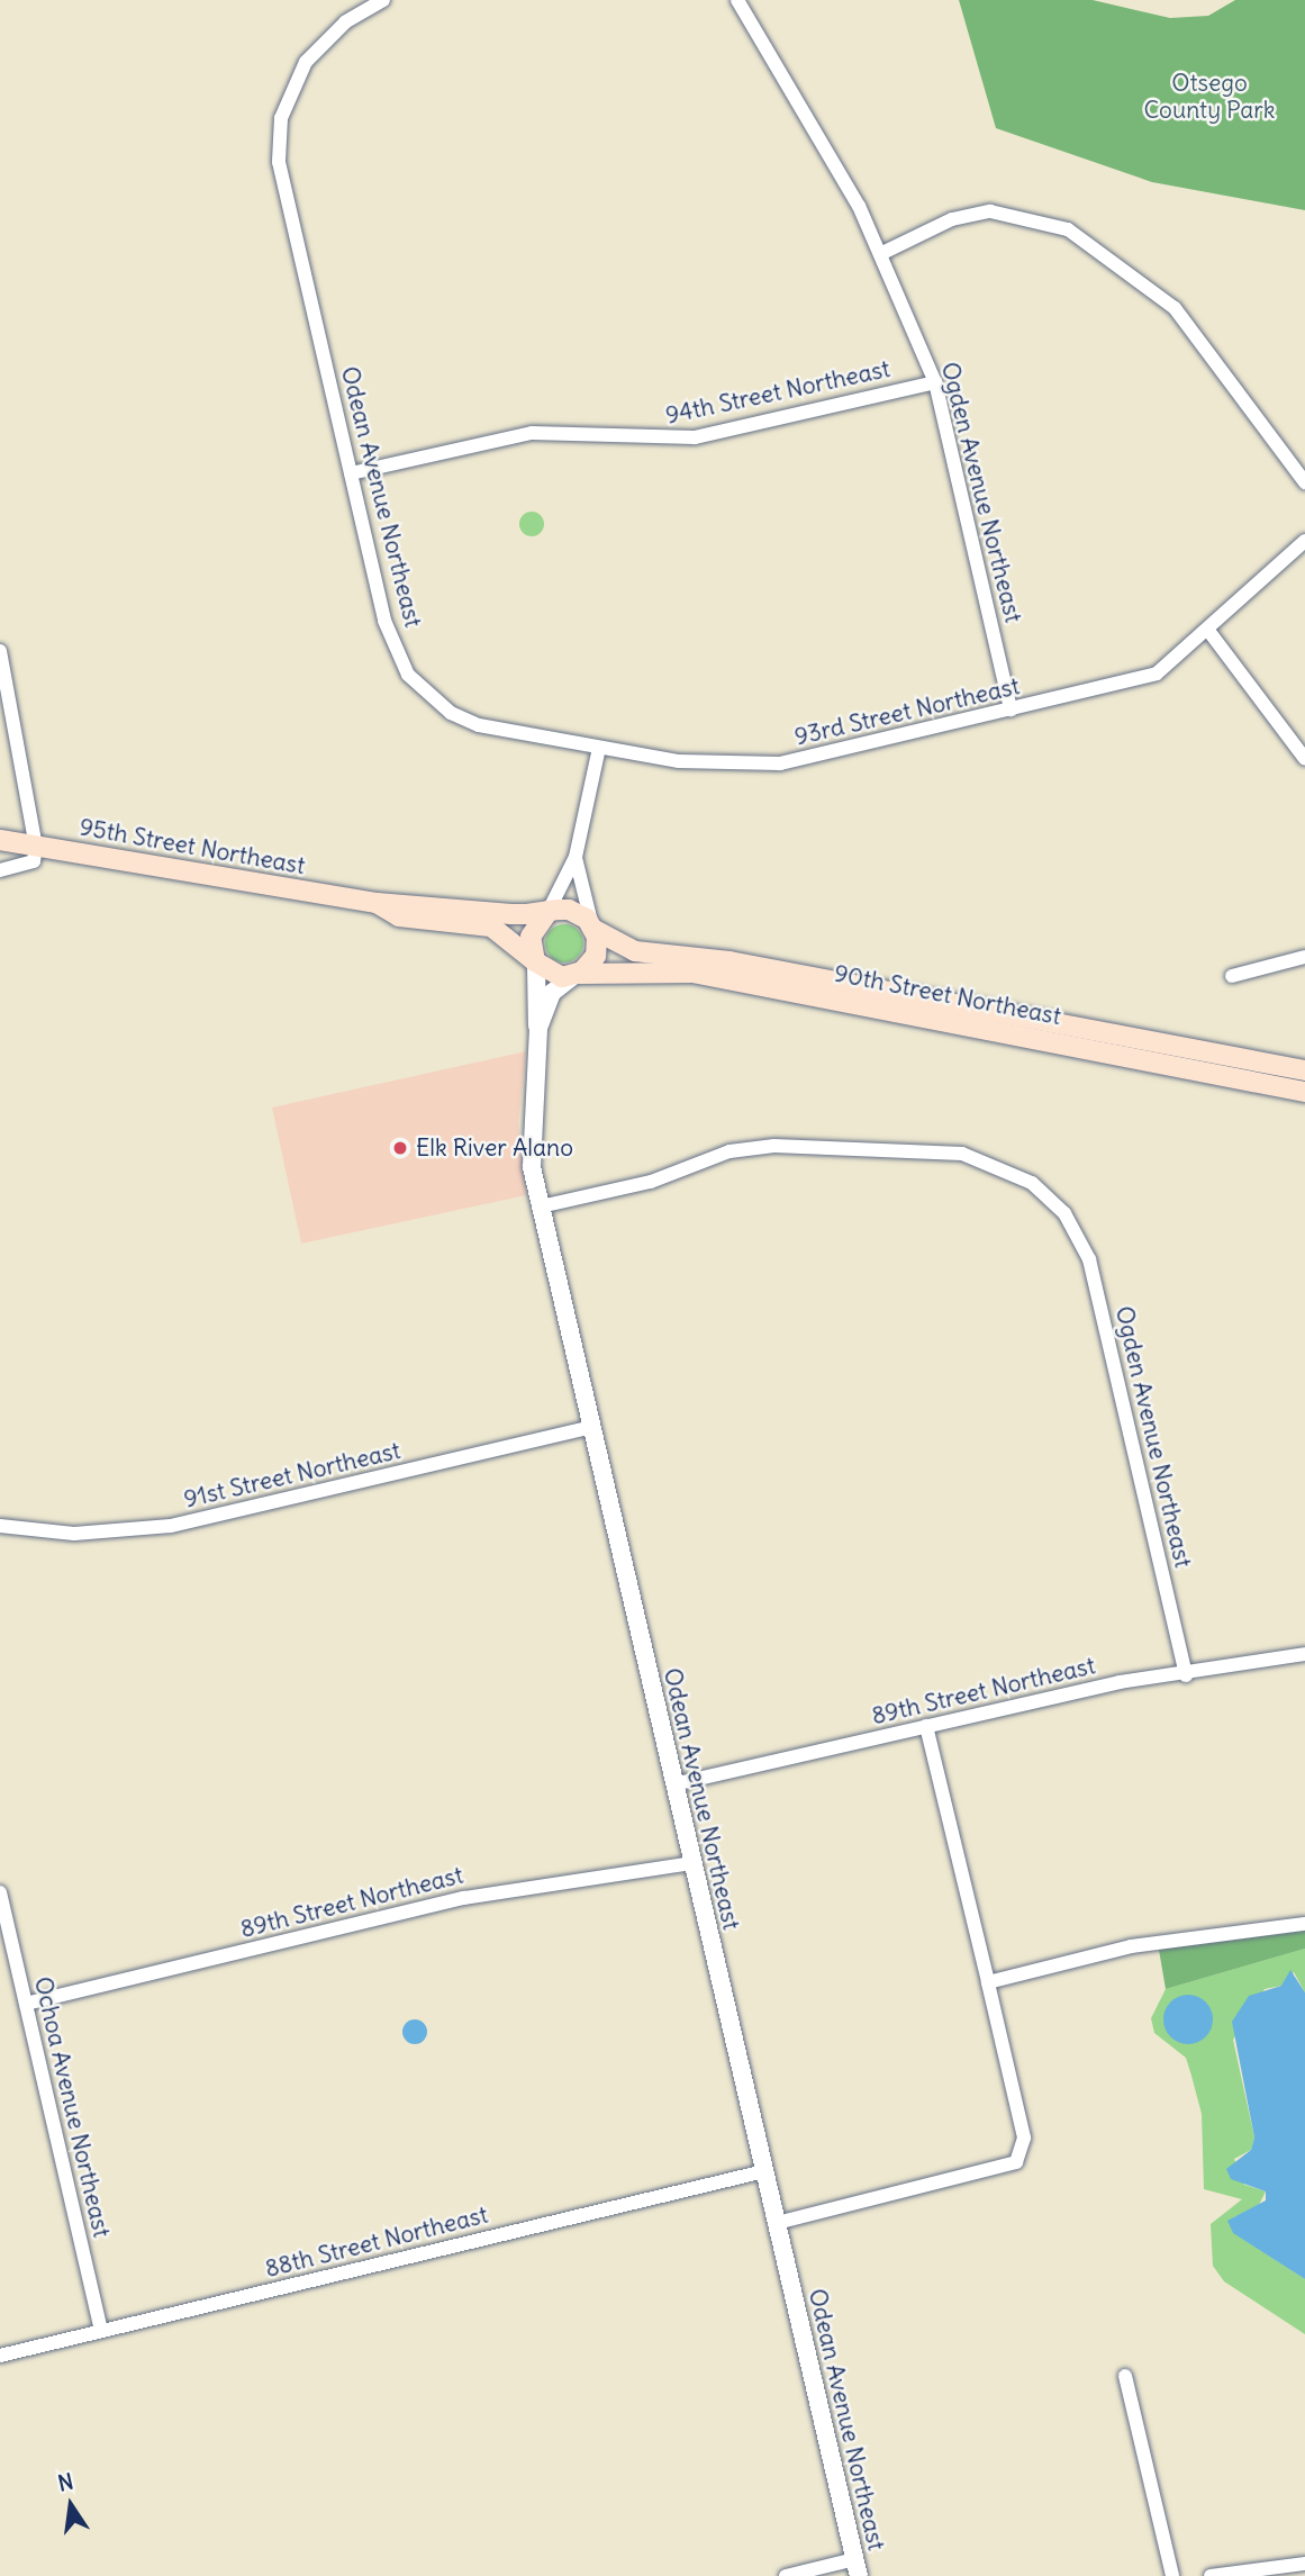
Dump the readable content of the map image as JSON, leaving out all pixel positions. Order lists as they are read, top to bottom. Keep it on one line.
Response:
{"streets":{"main road":["95th Street Northeast","90th Street Northeast"],"street":["94th Street Northeast","Ogden Avenue Northeast","Odean Avenue Northeast","93rd Street Northeast","91st Street Northeast","89th Street Northeast","Ochoa Avenue Northeast","88th Street Northeast"]},"crossings":[["94th Street Northeast","Ogden Avenue Northeast"],["94th Street Northeast","Odean Avenue Northeast"],["Ogden Avenue Northeast","Odean Avenue Northeast"],["Ogden Avenue Northeast","93rd Street Northeast"],["Ogden Avenue Northeast","89th Street Northeast"],["Odean Avenue Northeast","93rd Street Northeast"],["Odean Avenue Northeast","90th Street Northeast"],["Odean Avenue Northeast","91st Street Northeast"],["Odean Avenue Northeast","89th Street Northeast"],["Odean Avenue Northeast","88th Street Northeast"],["89th Street Northeast","Ochoa Avenue Northeast"],["Ochoa Avenue Northeast","88th Street Northeast"]],"parks":["Otsego County Park"],"places":["Elk River Alano"],"north":"top"}
